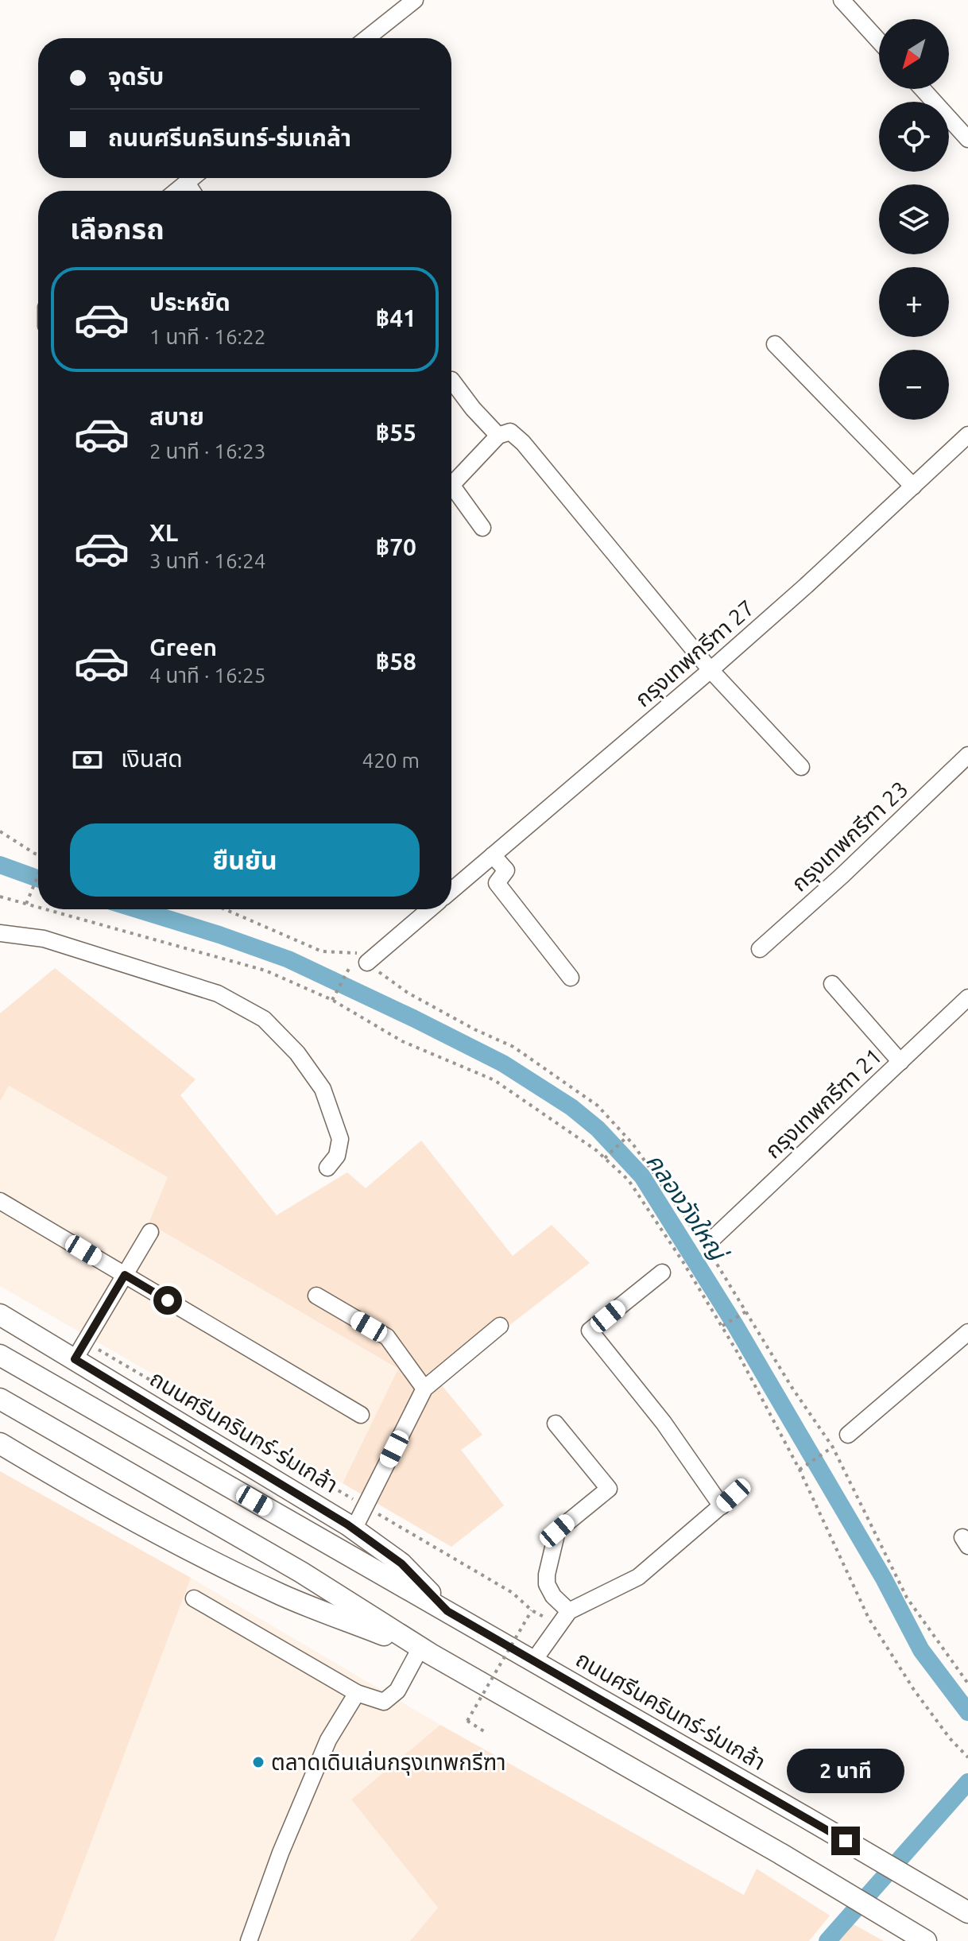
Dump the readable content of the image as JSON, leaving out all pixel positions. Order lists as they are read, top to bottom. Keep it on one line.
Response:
{"streets":{"main road":["ถนนศรีนครินทร์-ร่มเกล้า"],"street":["กรุงเทพกรีฑา 27","กรุงเทพกรีฑา 23","กรุงเทพกรีฑา 21"]},"water":["คลองวังใหญ่"],"places":["ตลาดเดินเล่นกรุงเทพกรีฑา"],"north":"bottom left","page":{"map_buttons":["+","−"],"banner":["จุดรับ","ถนนศรีนครินทร์-ร่มเกล้า"],"heading":"เลือกรถ","list":[{"name":"ประหยัด","note":"1 นาที · 16:22","value":"฿41"},{"name":"สบาย","note":"2 นาที · 16:23","value":"฿55"},{"name":"XL","note":"3 นาที · 16:24","value":"฿70"},{"name":"Green","note":"4 นาที · 16:25","value":"฿58"}],"pay":["เงินสด","420 m"],"buttons":"ยืนยัน","bubble":"2 นาที"}}
